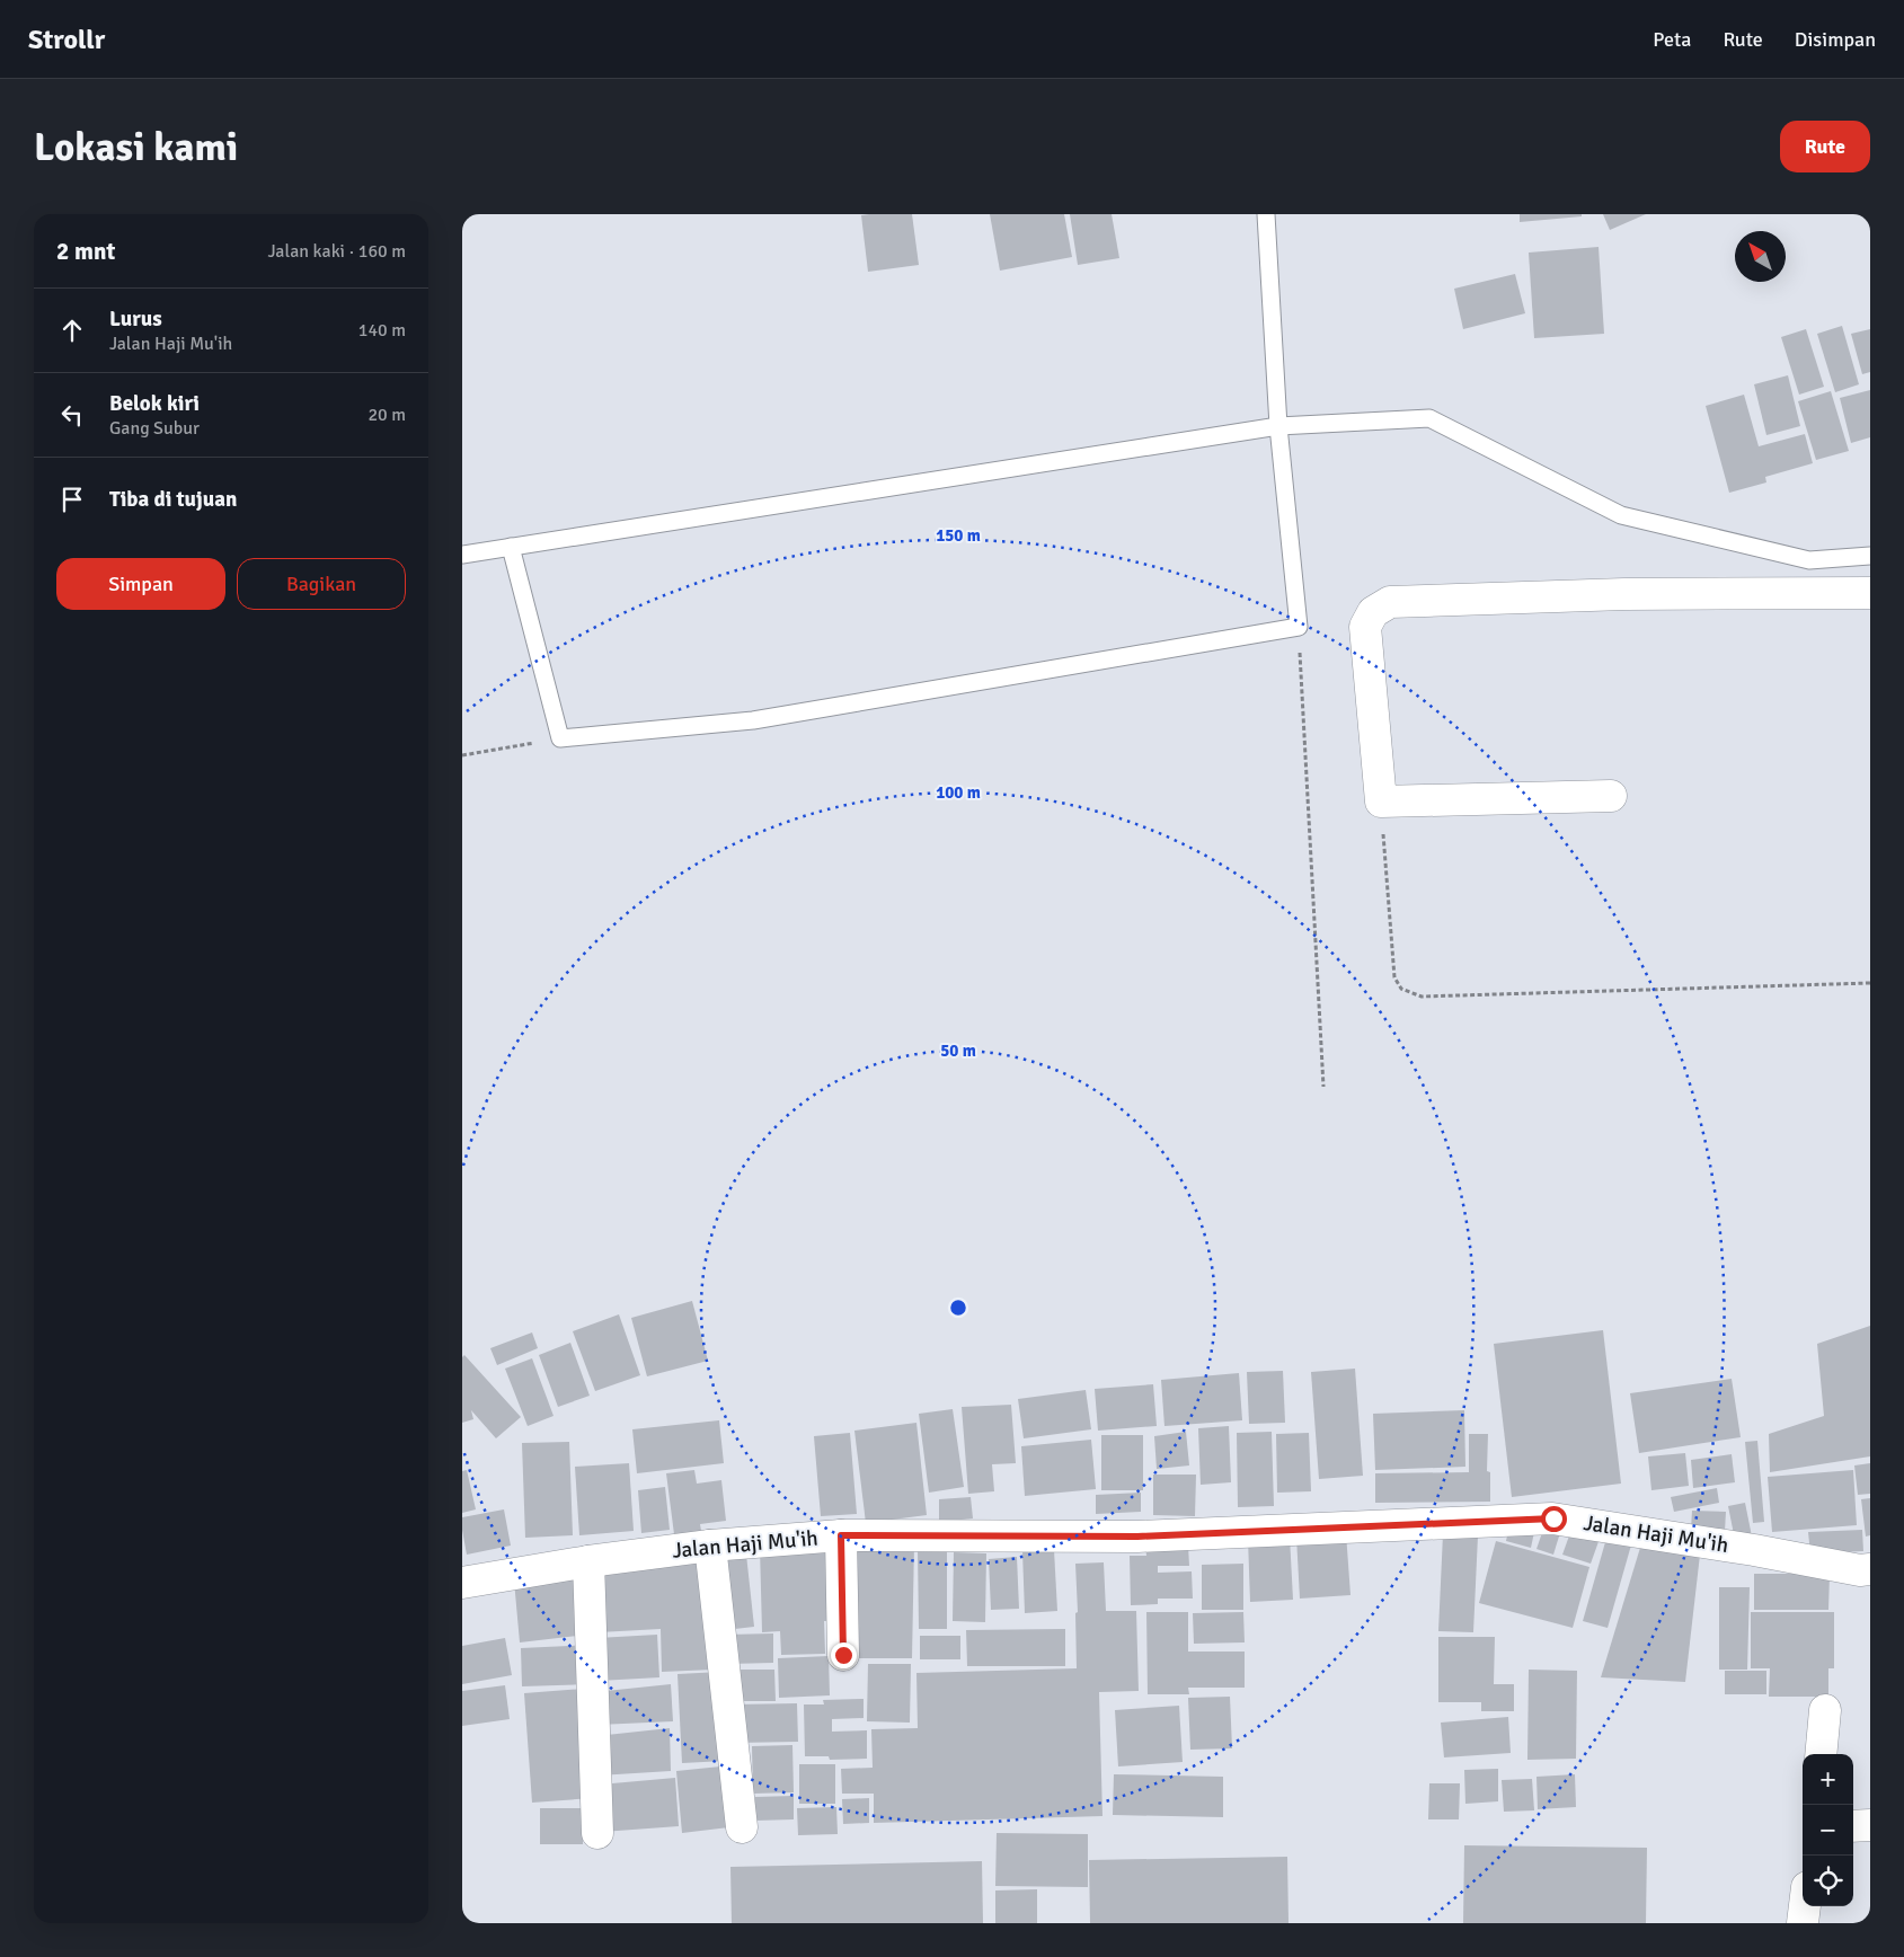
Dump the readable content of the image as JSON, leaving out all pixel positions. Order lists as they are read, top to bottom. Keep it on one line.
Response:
{"streets":{"street":["Jalan Haji Mu'ih"]},"north":"top left","page":{"header":"Strollr","nav":["Peta","Rute","Disimpan"],"buttons":["Rute",["Simpan","Bagikan"]],"title":"Lokasi kami","heading":["2 mnt","Jalan kaki · 160 m"],"list":[["Lurus","Jalan Haji Mu'ih","140 m"],["Belok kiri","Gang Subur","20 m"],"Tiba di tujuan"],"map_buttons":["+","−"]},"rings":["150 m","100 m","50 m"]}
